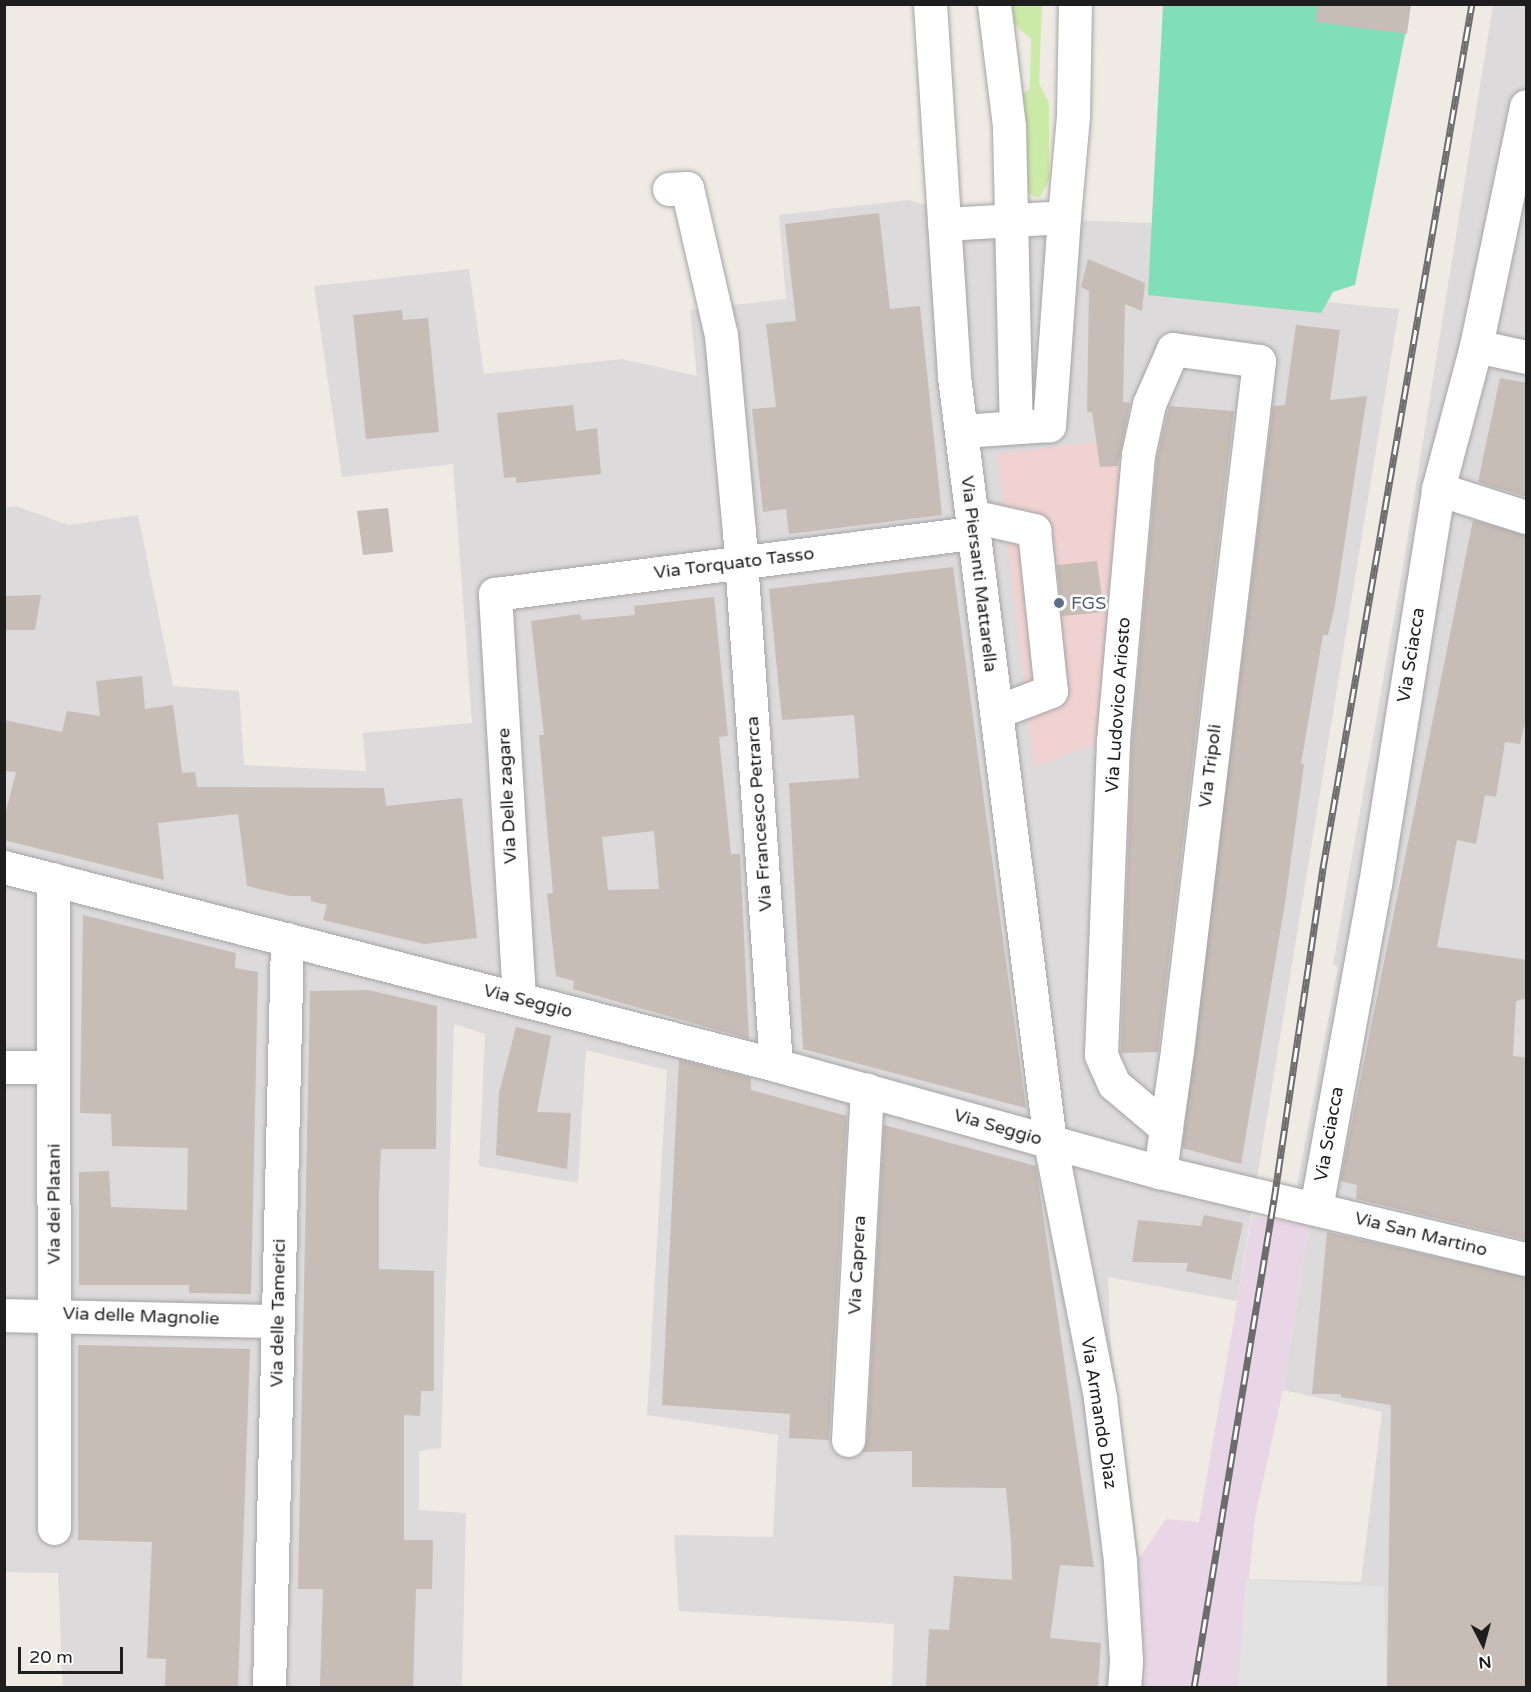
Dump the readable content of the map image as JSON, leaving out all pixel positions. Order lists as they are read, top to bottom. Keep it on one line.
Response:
{"streets":{"street":["Via Torquato Tasso","Via Piersanti Mattarella","Via Sciacca","Via Ludovico Ariosto","Via Tripoli","Via Delle zagare","Via Francesco Petrarca","Via Seggio","Via dei Platani","Via San Martino","Via Caprera","Via delle Tamerici","Via delle Magnolie","Via Armando Diaz"]},"crossings":[["Via Torquato Tasso","Via Piersanti Mattarella"],["Via Torquato Tasso","Via Delle zagare"],["Via Torquato Tasso","Via Francesco Petrarca"],["Via Piersanti Mattarella","Via Seggio"],["Via Piersanti Mattarella","Via Armando Diaz"],["Via Sciacca","Via San Martino"],["Via Ludovico Ariosto","Via Tripoli"],["Via Tripoli","Via Seggio"],["Via Tripoli","Via San Martino"],["Via Delle zagare","Via Seggio"],["Via Francesco Petrarca","Via Seggio"],["Via Seggio","Via dei Platani"],["Via Seggio","Via San Martino"],["Via Seggio","Via Caprera"],["Via Seggio","Via delle Tamerici"],["Via Seggio","Via Armando Diaz"],["Via dei Platani","Via delle Magnolie"],["Via delle Tamerici","Via delle Magnolie"]],"places":["FGS"],"scale_bar":"20 m","north":"bottom"}
